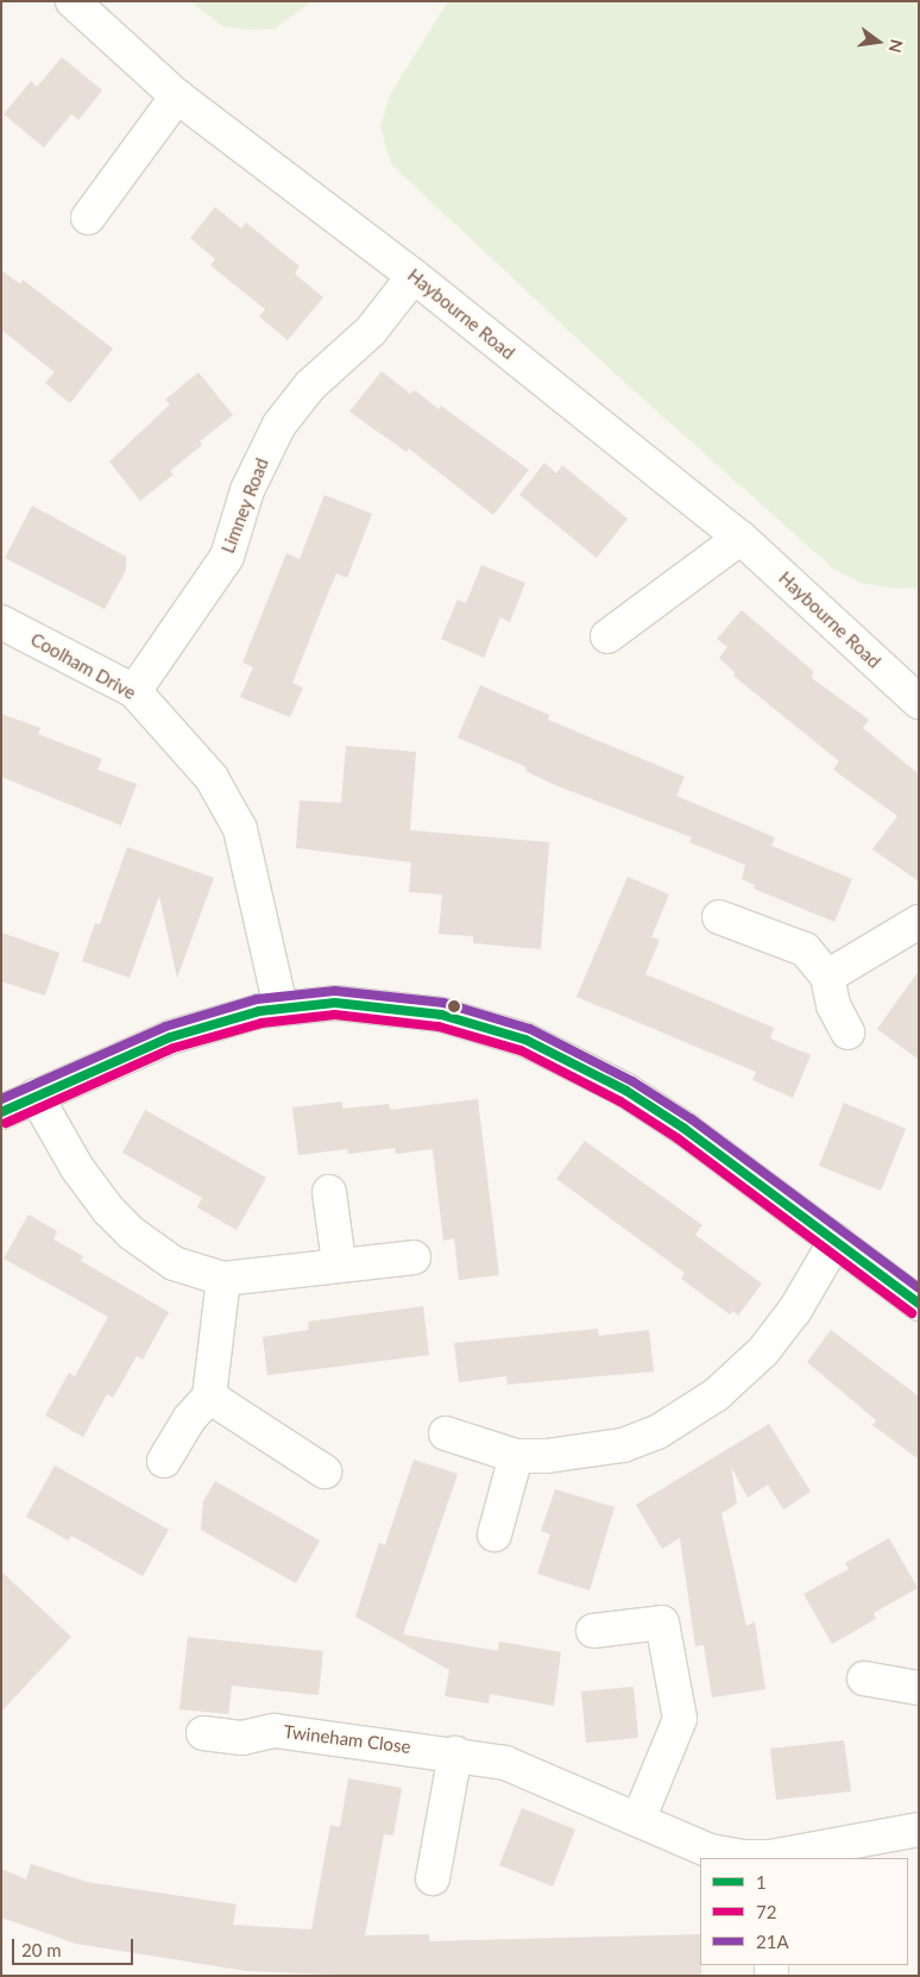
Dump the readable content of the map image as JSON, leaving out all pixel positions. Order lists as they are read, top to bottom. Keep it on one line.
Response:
{"streets":{"street":["Haybourne Road","Limney Road","Coolham Drive","Twineham Close"]},"crossings":[["Haybourne Road","Limney Road"],["Limney Road","Coolham Drive"]],"lines":["transit line 21A","transit line 1","transit line 72"],"legend":["1","72","21A"],"scale_bar":"20 m","north":"right"}
